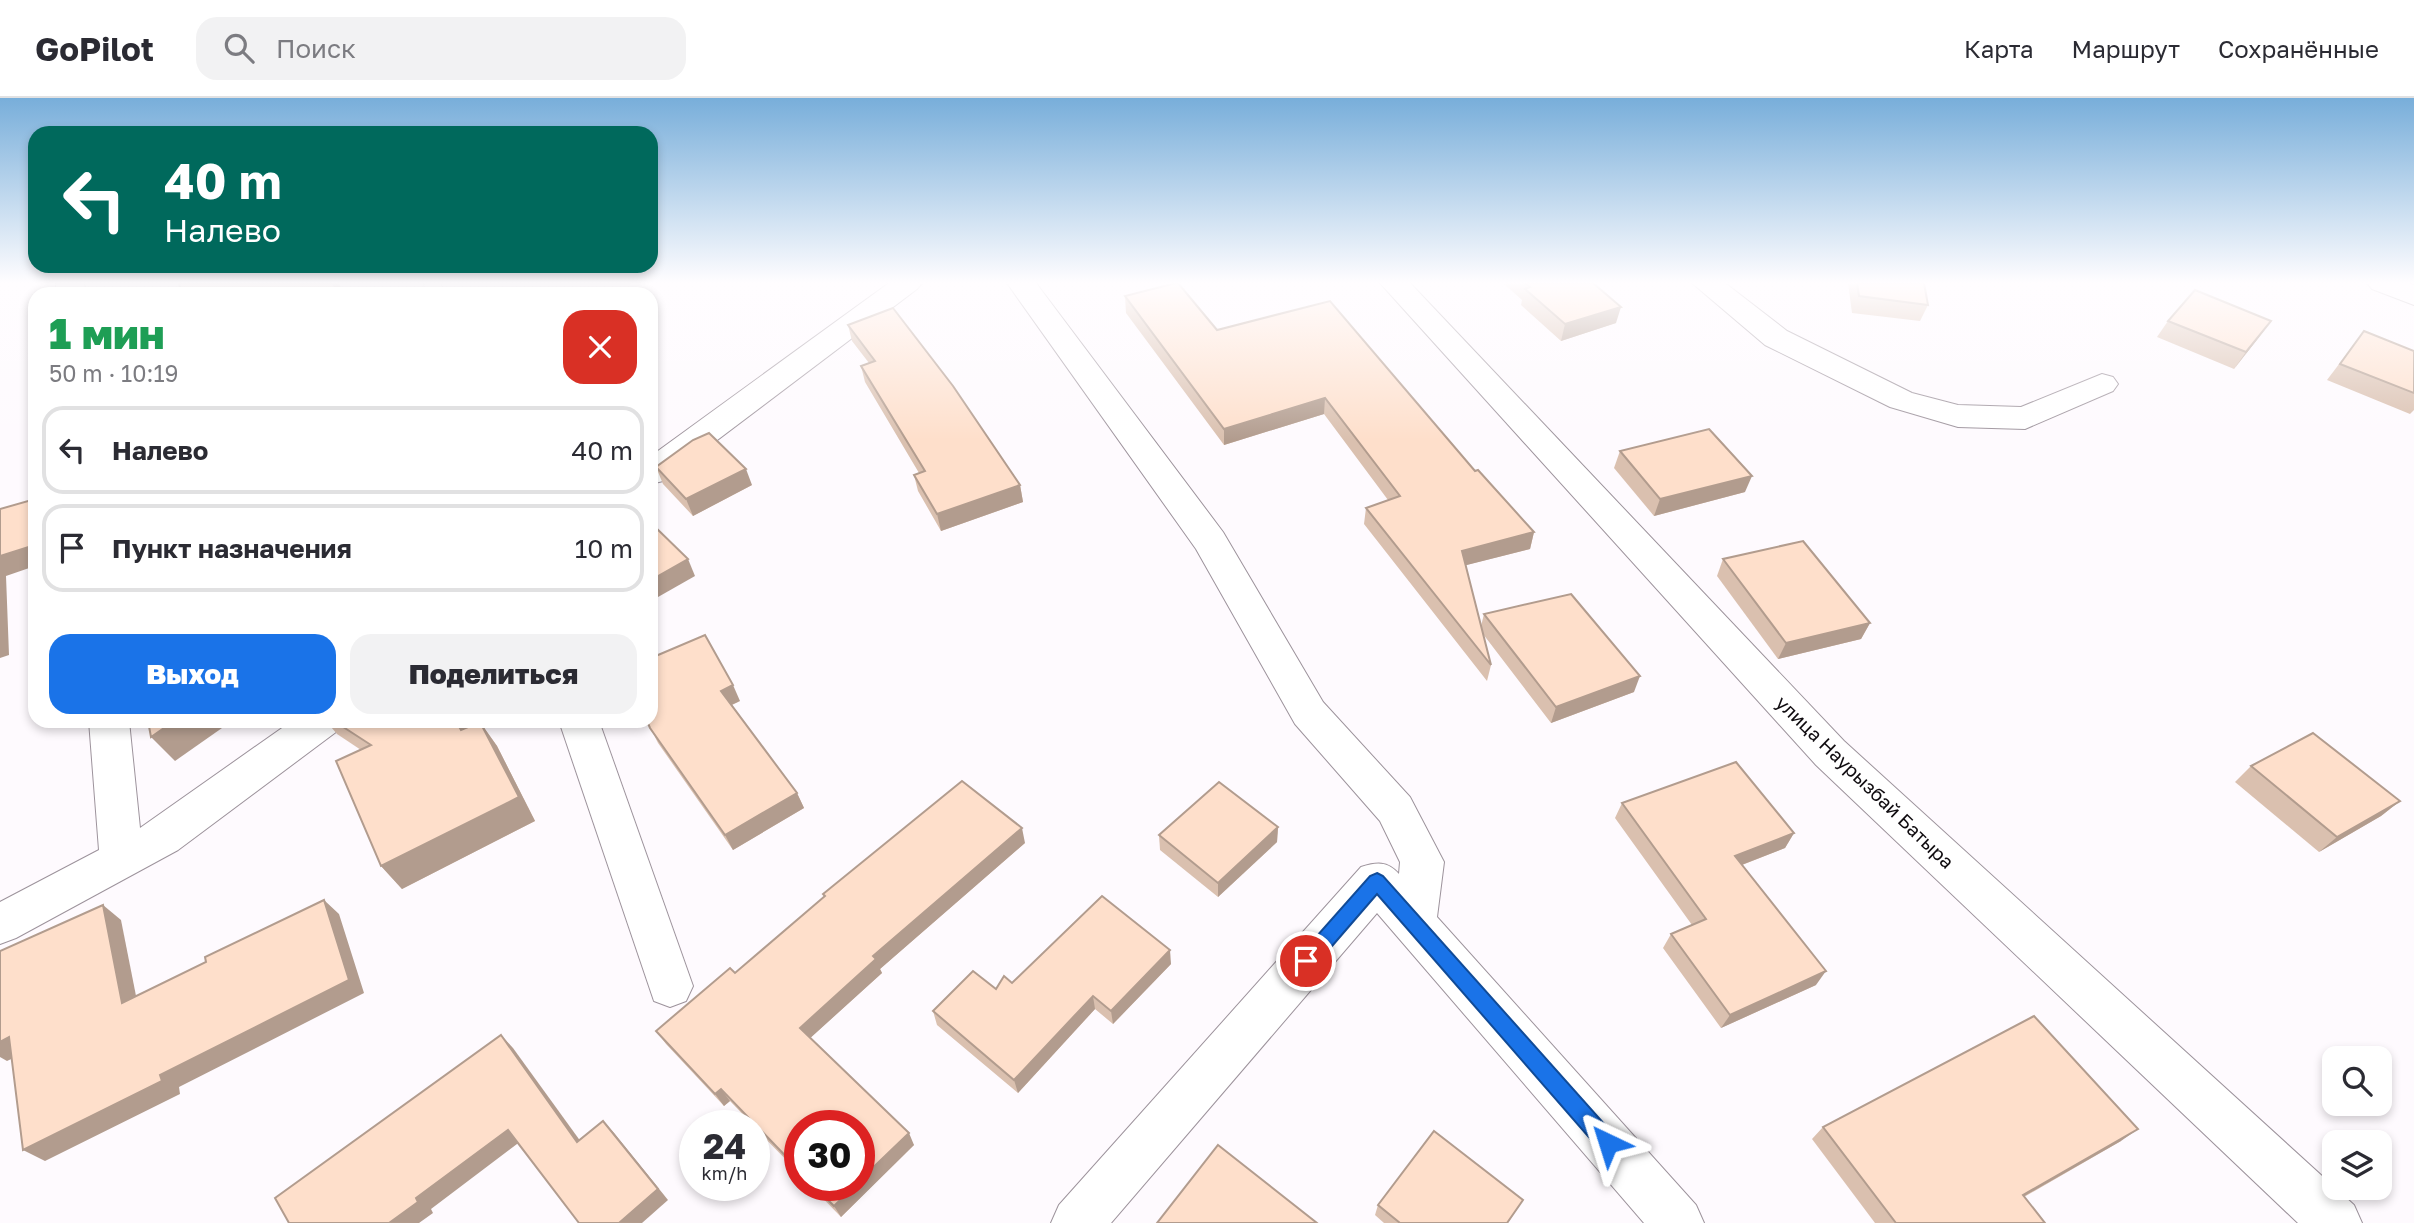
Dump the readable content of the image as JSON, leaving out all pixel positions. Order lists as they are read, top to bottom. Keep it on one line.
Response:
{"streets":{"street":["улица Наурызбай Батыра"]},"page":{"header":"GoPilot","search":"Поиск","nav":["Карта","Маршрут","Сохранённые"],"turn":["40 m","Налево"],"heading":["1 мин","50 m · 10:19"],"list":[{"name":"Налево","value":"40 m"},{"name":"Пункт назначения","value":"10 m"}],"buttons":["Выход","Поделиться"],"speed":"24 km/h","limit":"30"}}
